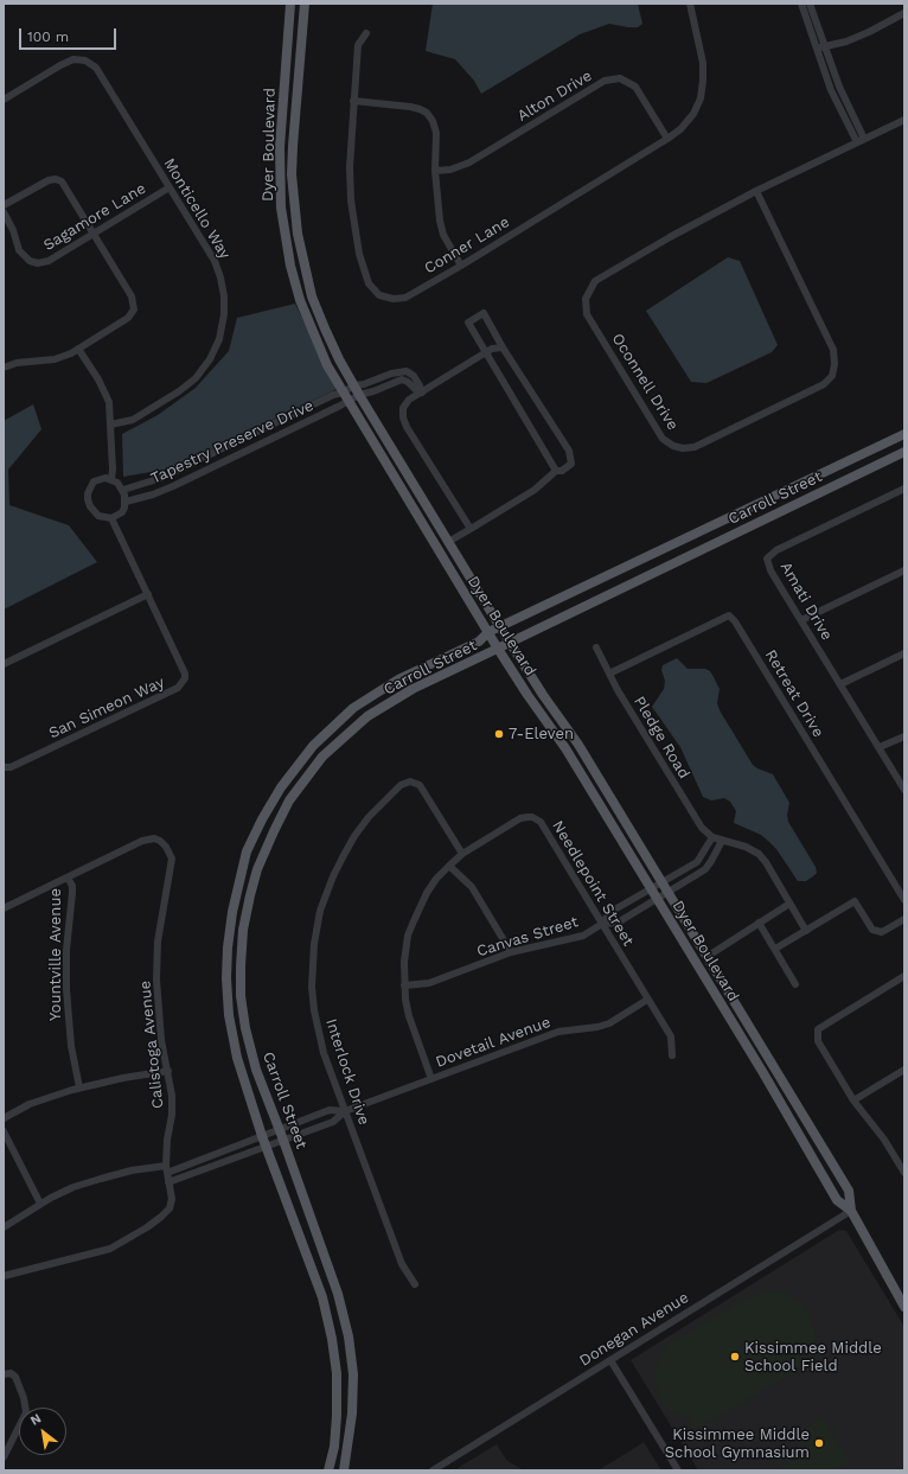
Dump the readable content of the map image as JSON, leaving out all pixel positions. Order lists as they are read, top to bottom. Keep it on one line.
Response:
{"streets":{"main road":["Dyer Boulevard","Carroll Street"],"street":["Alton Drive","Monticello Way","Sagamore Lane","Conner Lane","Oconnell Drive","Tapestry Preserve Drive","Amati Drive","Retreat Drive","San Simeon Way","Pledge Road","Needlepoint Street","Canvas Street","Yountville Avenue","Dovetail Avenue","Calistoga Avenue","Interlock Drive","Donegan Avenue"]},"crossings":[["Alton Drive","Conner Lane"],["Dyer Boulevard","Tapestry Preserve Drive"],["Dyer Boulevard","Carroll Street"],["Dyer Boulevard","Canvas Street"],["Dyer Boulevard","Donegan Avenue"],["Monticello Way","Sagamore Lane"],["Tapestry Preserve Drive","San Simeon Way"],["Carroll Street","Dovetail Avenue"],["Retreat Drive","Pledge Road"],["Needlepoint Street","Canvas Street"],["Needlepoint Street","Dovetail Avenue"],["Needlepoint Street","Interlock Drive"],["Yountville Avenue","Calistoga Avenue"],["Dovetail Avenue","Calistoga Avenue"],["Dovetail Avenue","Interlock Drive"]],"places":["7-Eleven","Kissimmee Middle School Field","Kissimmee Middle School Gymnasium"],"scale_bar":"100 m","north":"top left"}
